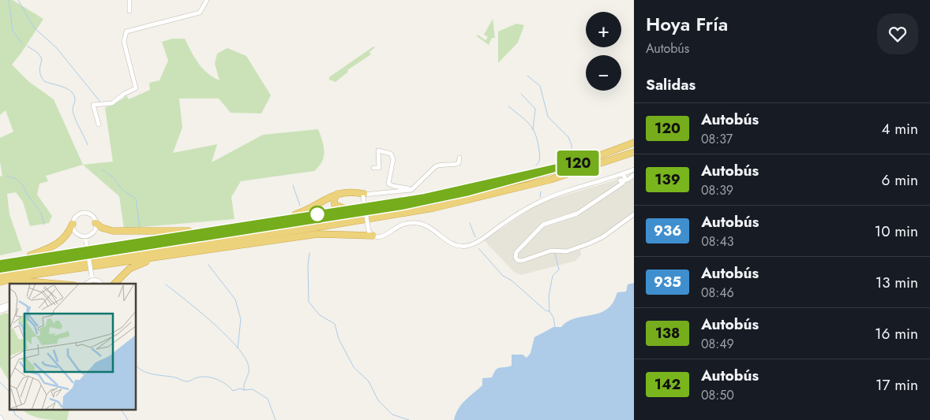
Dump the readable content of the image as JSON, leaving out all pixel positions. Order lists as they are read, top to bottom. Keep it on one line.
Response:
{"lines":["bus line 120"],"page":{"on_map":"120","heading":[["Hoya Fría","Autobús"],"Salidas"],"map_buttons":["+","−"],"list":[{"mark":"120","name":"Autobús","note":"08:37","value":"4 min"},{"mark":"139","name":"Autobús","note":"08:39","value":"6 min"},{"mark":"936","name":"Autobús","note":"08:43","value":"10 min"},{"mark":"935","name":"Autobús","note":"08:46","value":"13 min"},{"mark":"138","name":"Autobús","note":"08:49","value":"16 min"},{"mark":"142","name":"Autobús","note":"08:50","value":"17 min"}]}}
